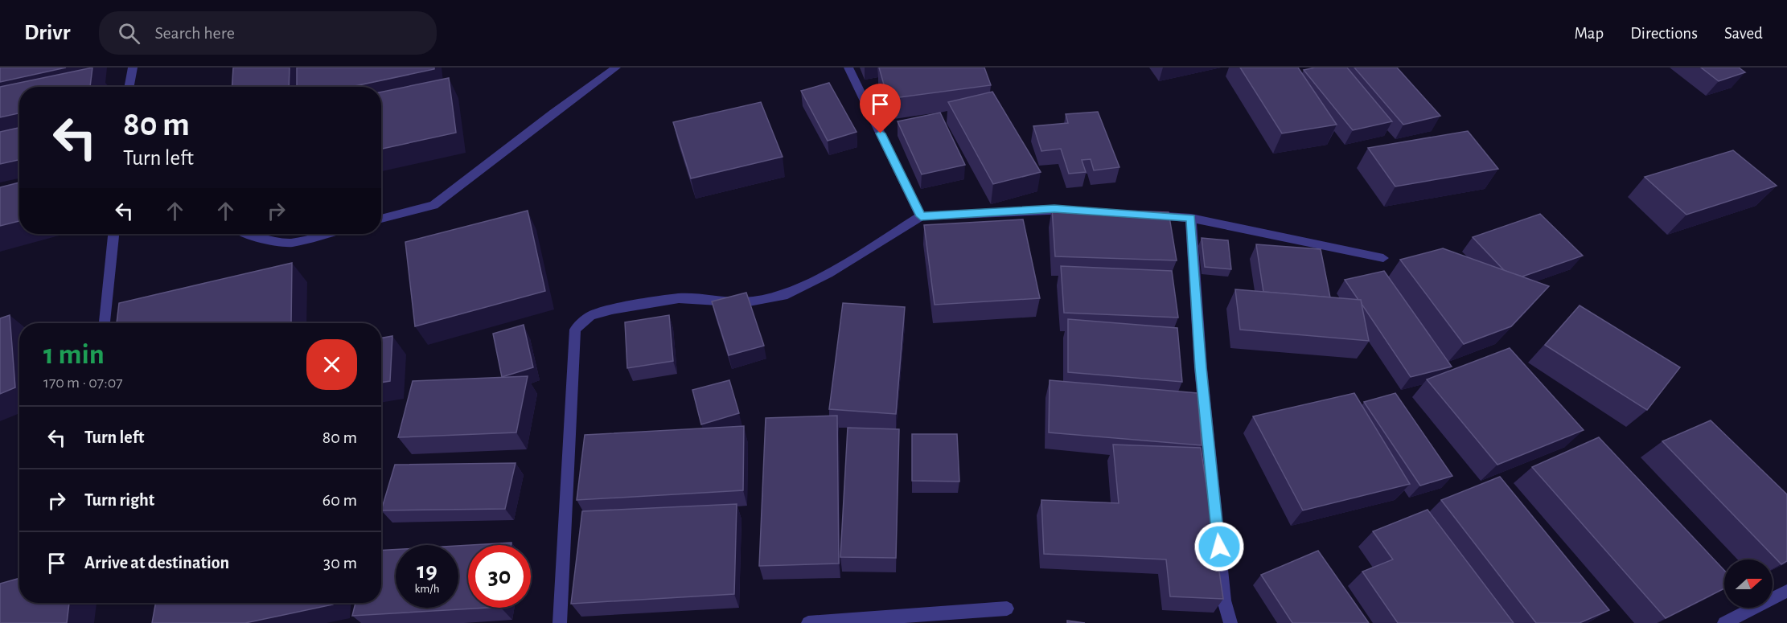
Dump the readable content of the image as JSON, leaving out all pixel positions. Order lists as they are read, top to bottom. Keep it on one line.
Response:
{"north":"right","page":{"header":"Drivr","search":"Search here","nav":["Map","Directions","Saved"],"turn":["80 m","Turn left"],"heading":["1 min","170 m · 07:07"],"list":[{"name":"Turn left","value":"80 m"},{"name":"Turn right","value":"60 m"},{"name":"Arrive at destination","value":"30 m"}],"speed":"19 km/h","limit":"30"}}
